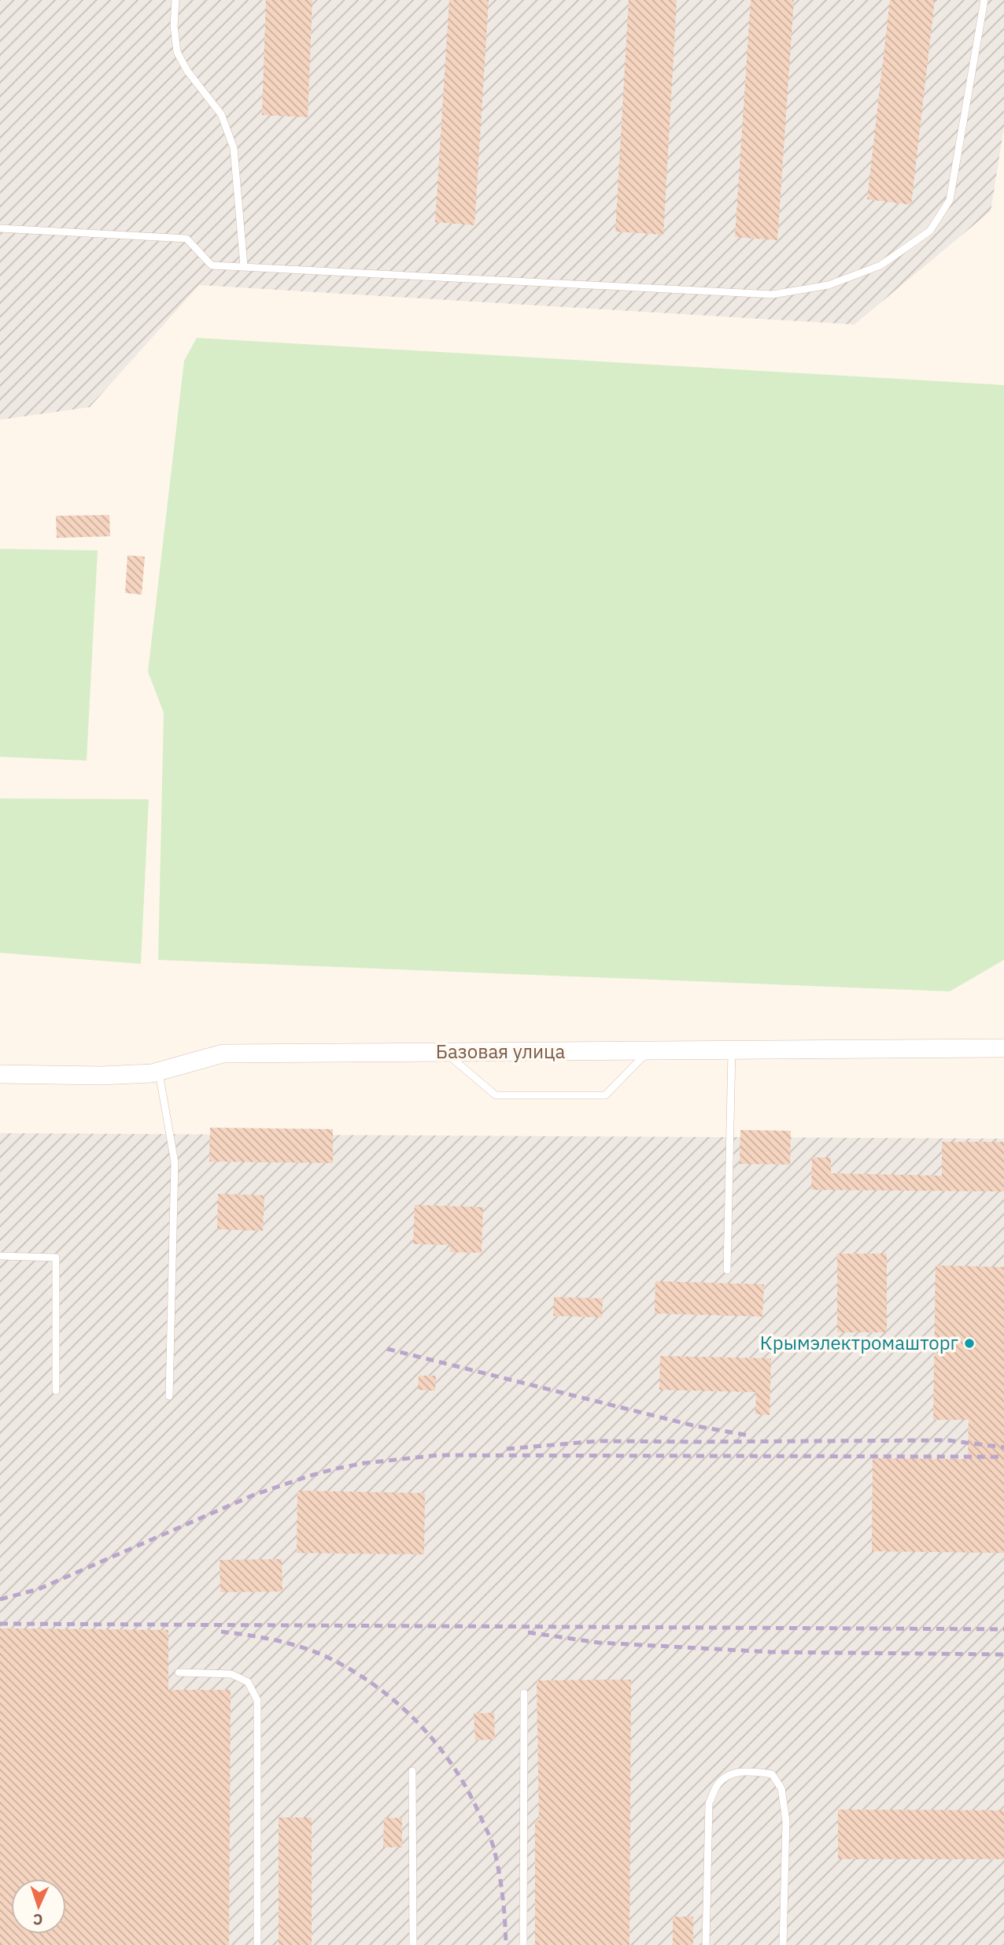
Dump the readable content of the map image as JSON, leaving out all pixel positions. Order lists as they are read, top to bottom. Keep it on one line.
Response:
{"streets":{"street":["Базовая улица"]},"places":["Крымэлектромашторг"],"north":"bottom"}
